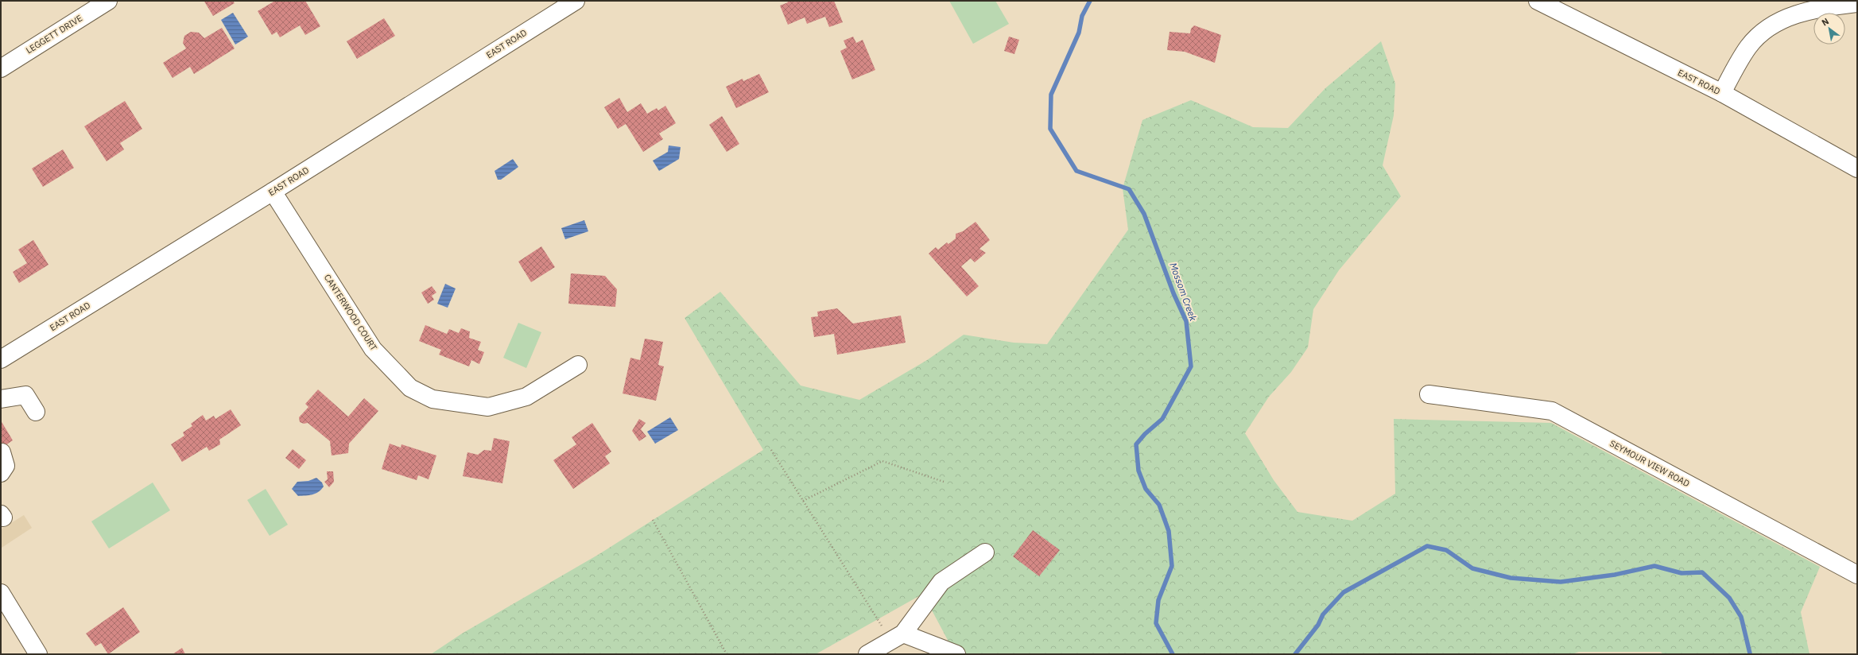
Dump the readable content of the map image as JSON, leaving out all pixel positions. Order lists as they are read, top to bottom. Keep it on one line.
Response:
{"streets":{"street":["LEGGETT DRIVE","EAST ROAD","CANTERWOOD COURT","SEYMOUR VIEW ROAD"]},"crossings":[["EAST ROAD","CANTERWOOD COURT"]],"water":["Mossom Creek"],"north":"top left"}
